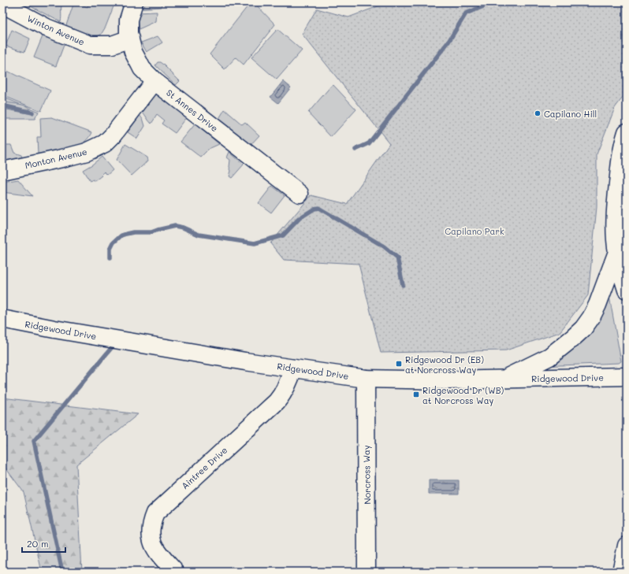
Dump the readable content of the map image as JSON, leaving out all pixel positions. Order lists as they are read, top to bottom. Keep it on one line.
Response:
{"streets":{"street":["Winton Avenue","St Annes Drive","Monton Avenue","Ridgewood Drive","Aintree Drive","Norcross Way"]},"crossings":[["Winton Avenue","St Annes Drive"],["St Annes Drive","Monton Avenue"],["Ridgewood Drive","Aintree Drive"],["Ridgewood Drive","Norcross Way"]],"parks":["Capilano Park"],"places":{"other":["Capilano Hill"],"transit":["Ridgewood Dr (EB) at Norcross Way","Ridgewood Dr (WB) at Norcross Way"]},"scale_bar":"20 m"}
